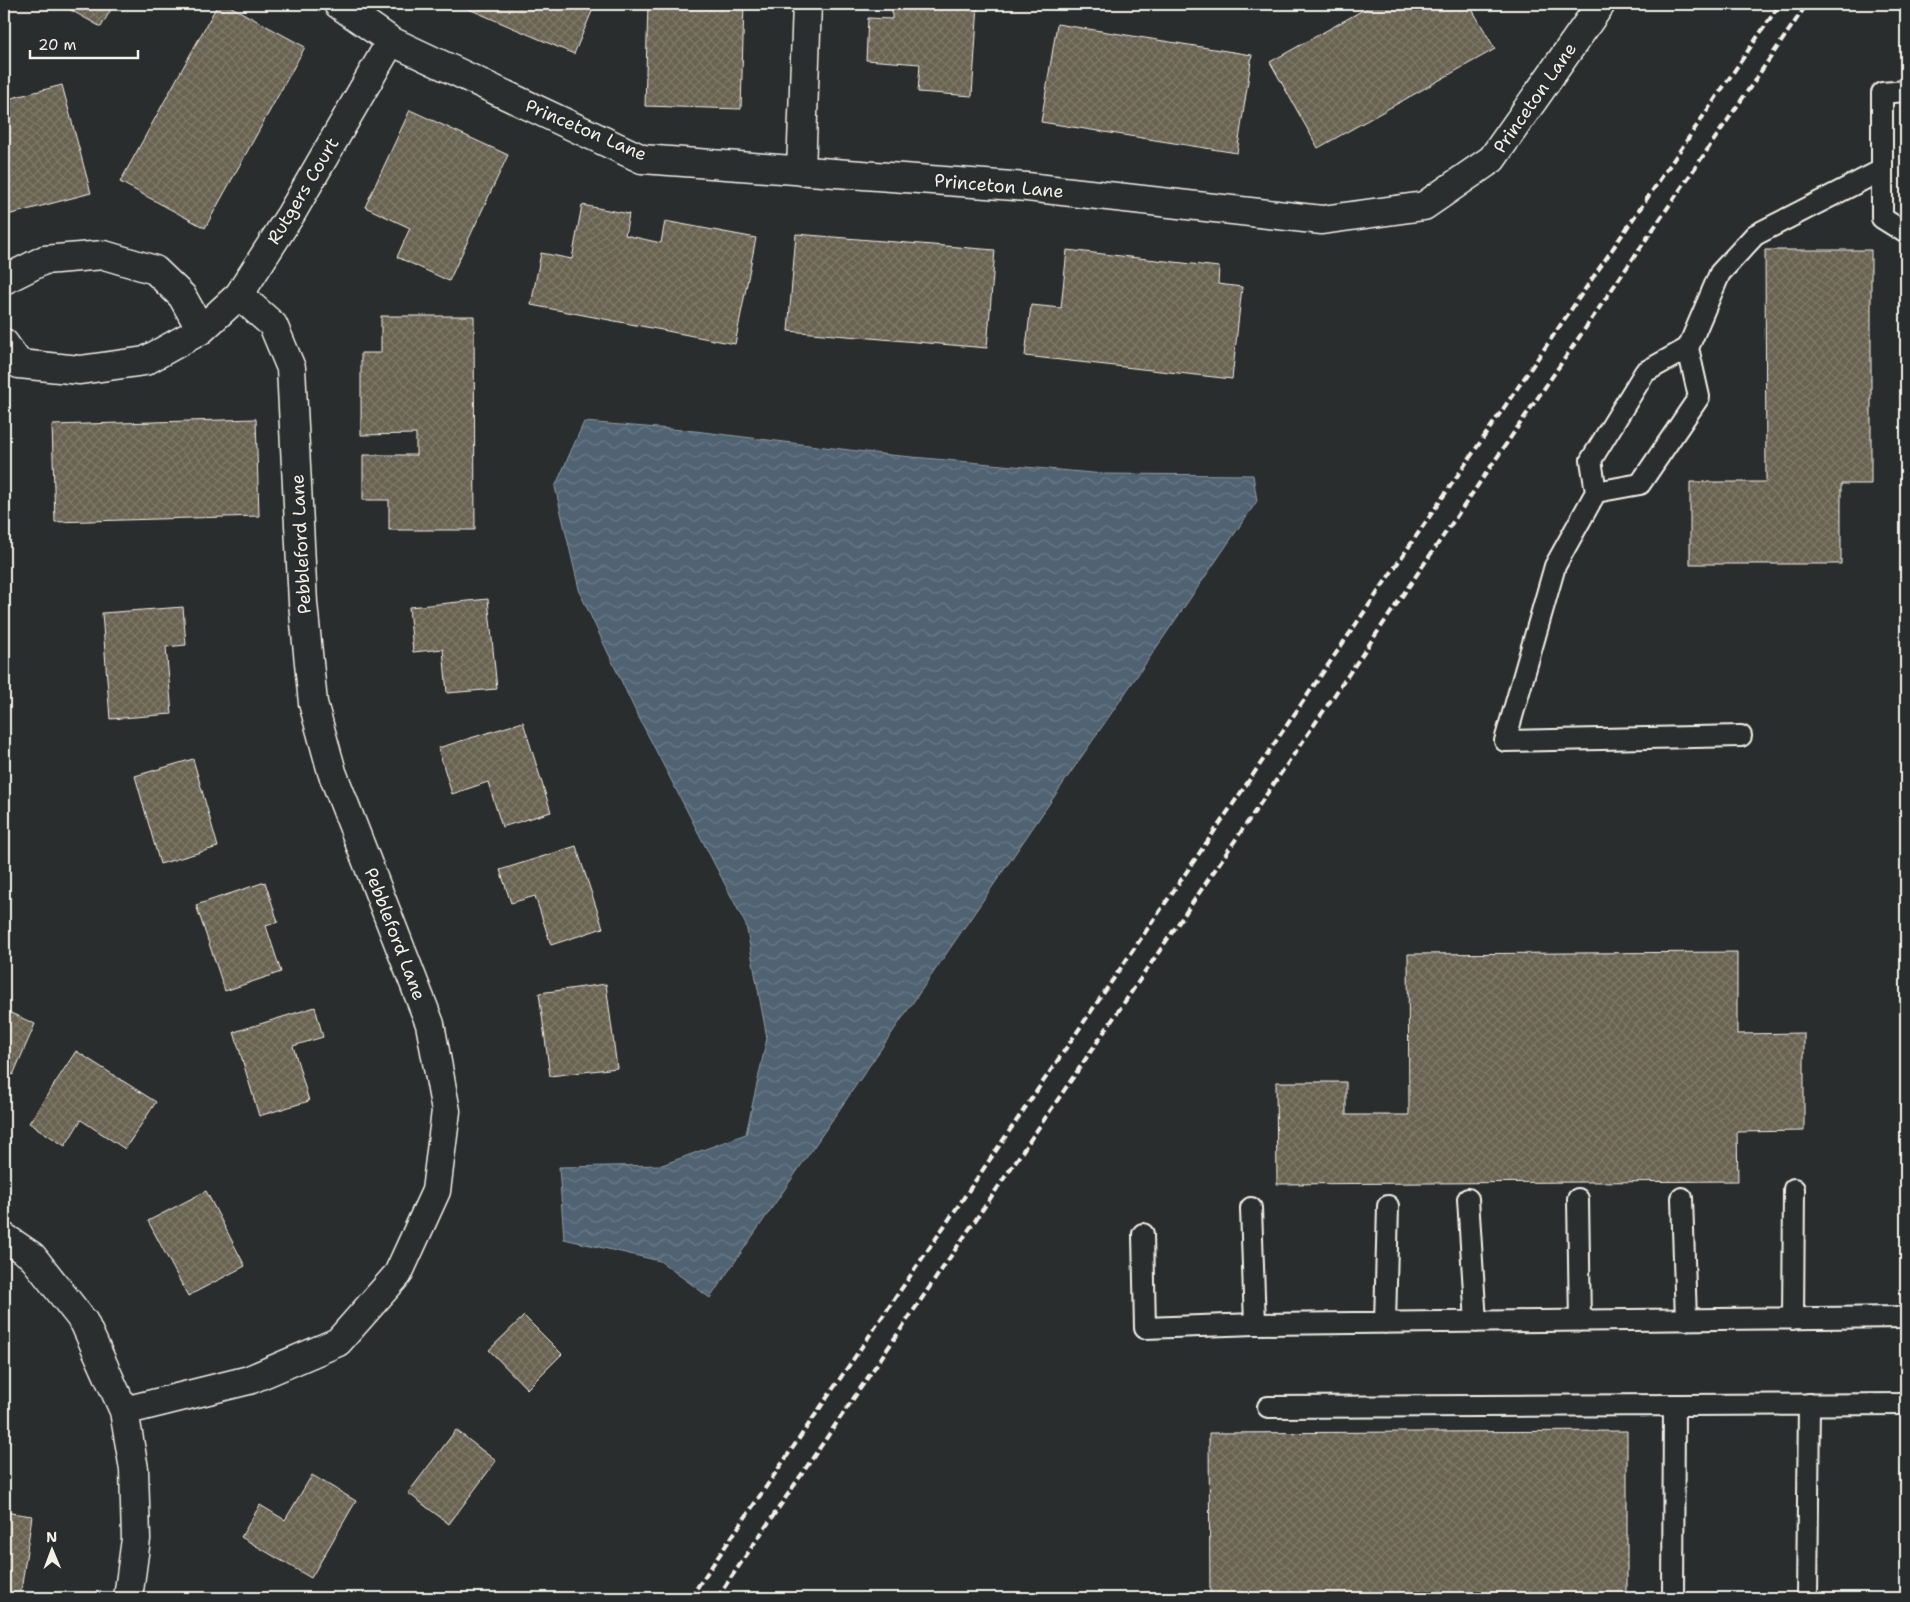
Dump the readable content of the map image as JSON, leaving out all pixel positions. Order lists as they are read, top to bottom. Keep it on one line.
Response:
{"streets":{"street":["Princeton Lane","Rutgers Court","Pebbleford Lane"]},"crossings":[["Princeton Lane","Rutgers Court"],["Rutgers Court","Pebbleford Lane"]],"scale_bar":"20 m","north":"top"}
